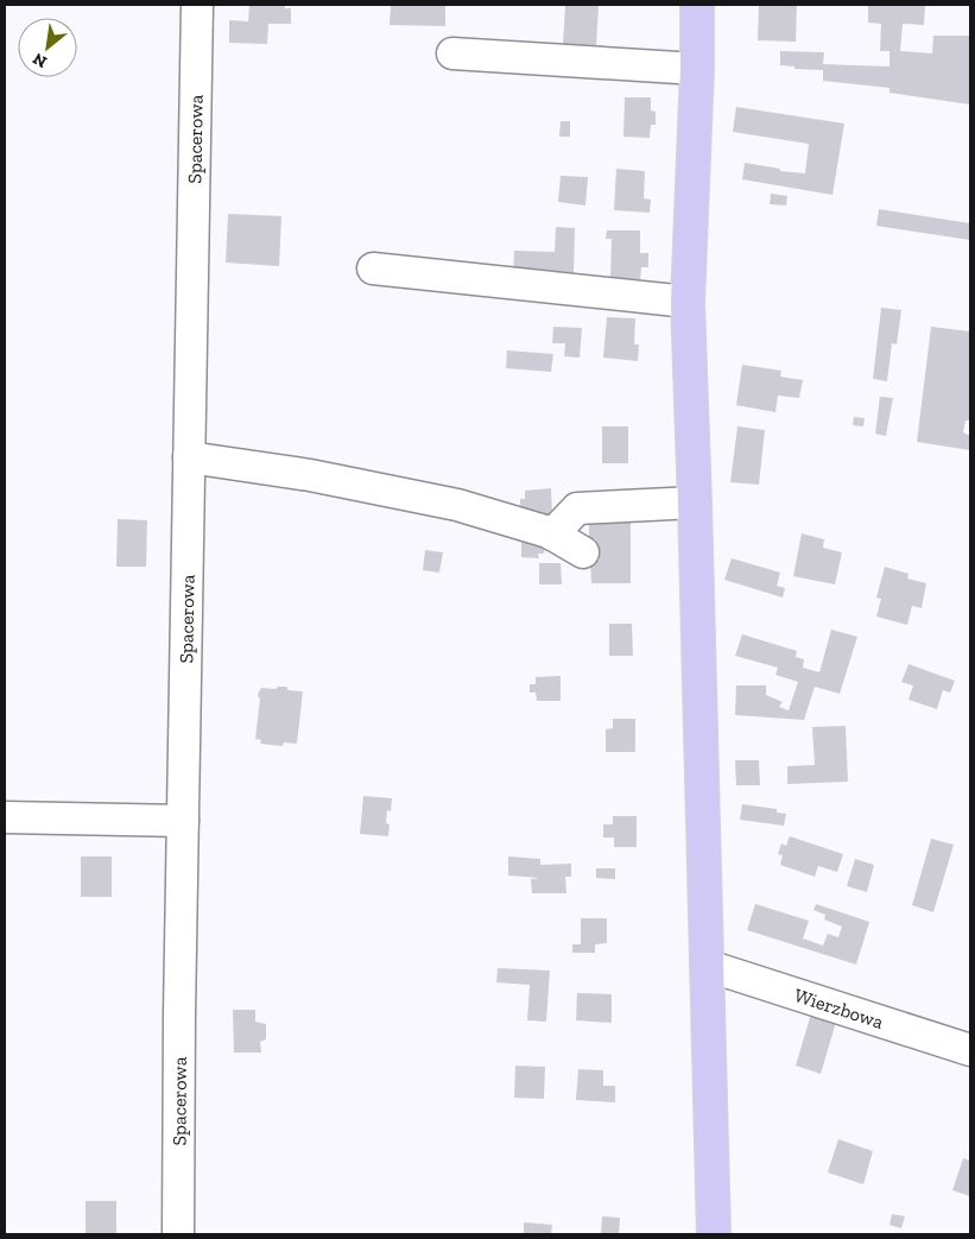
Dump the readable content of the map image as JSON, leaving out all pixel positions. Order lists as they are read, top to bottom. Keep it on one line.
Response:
{"streets":{"street":["Spacerowa","Wierzbowa"]},"north":"bottom left"}
